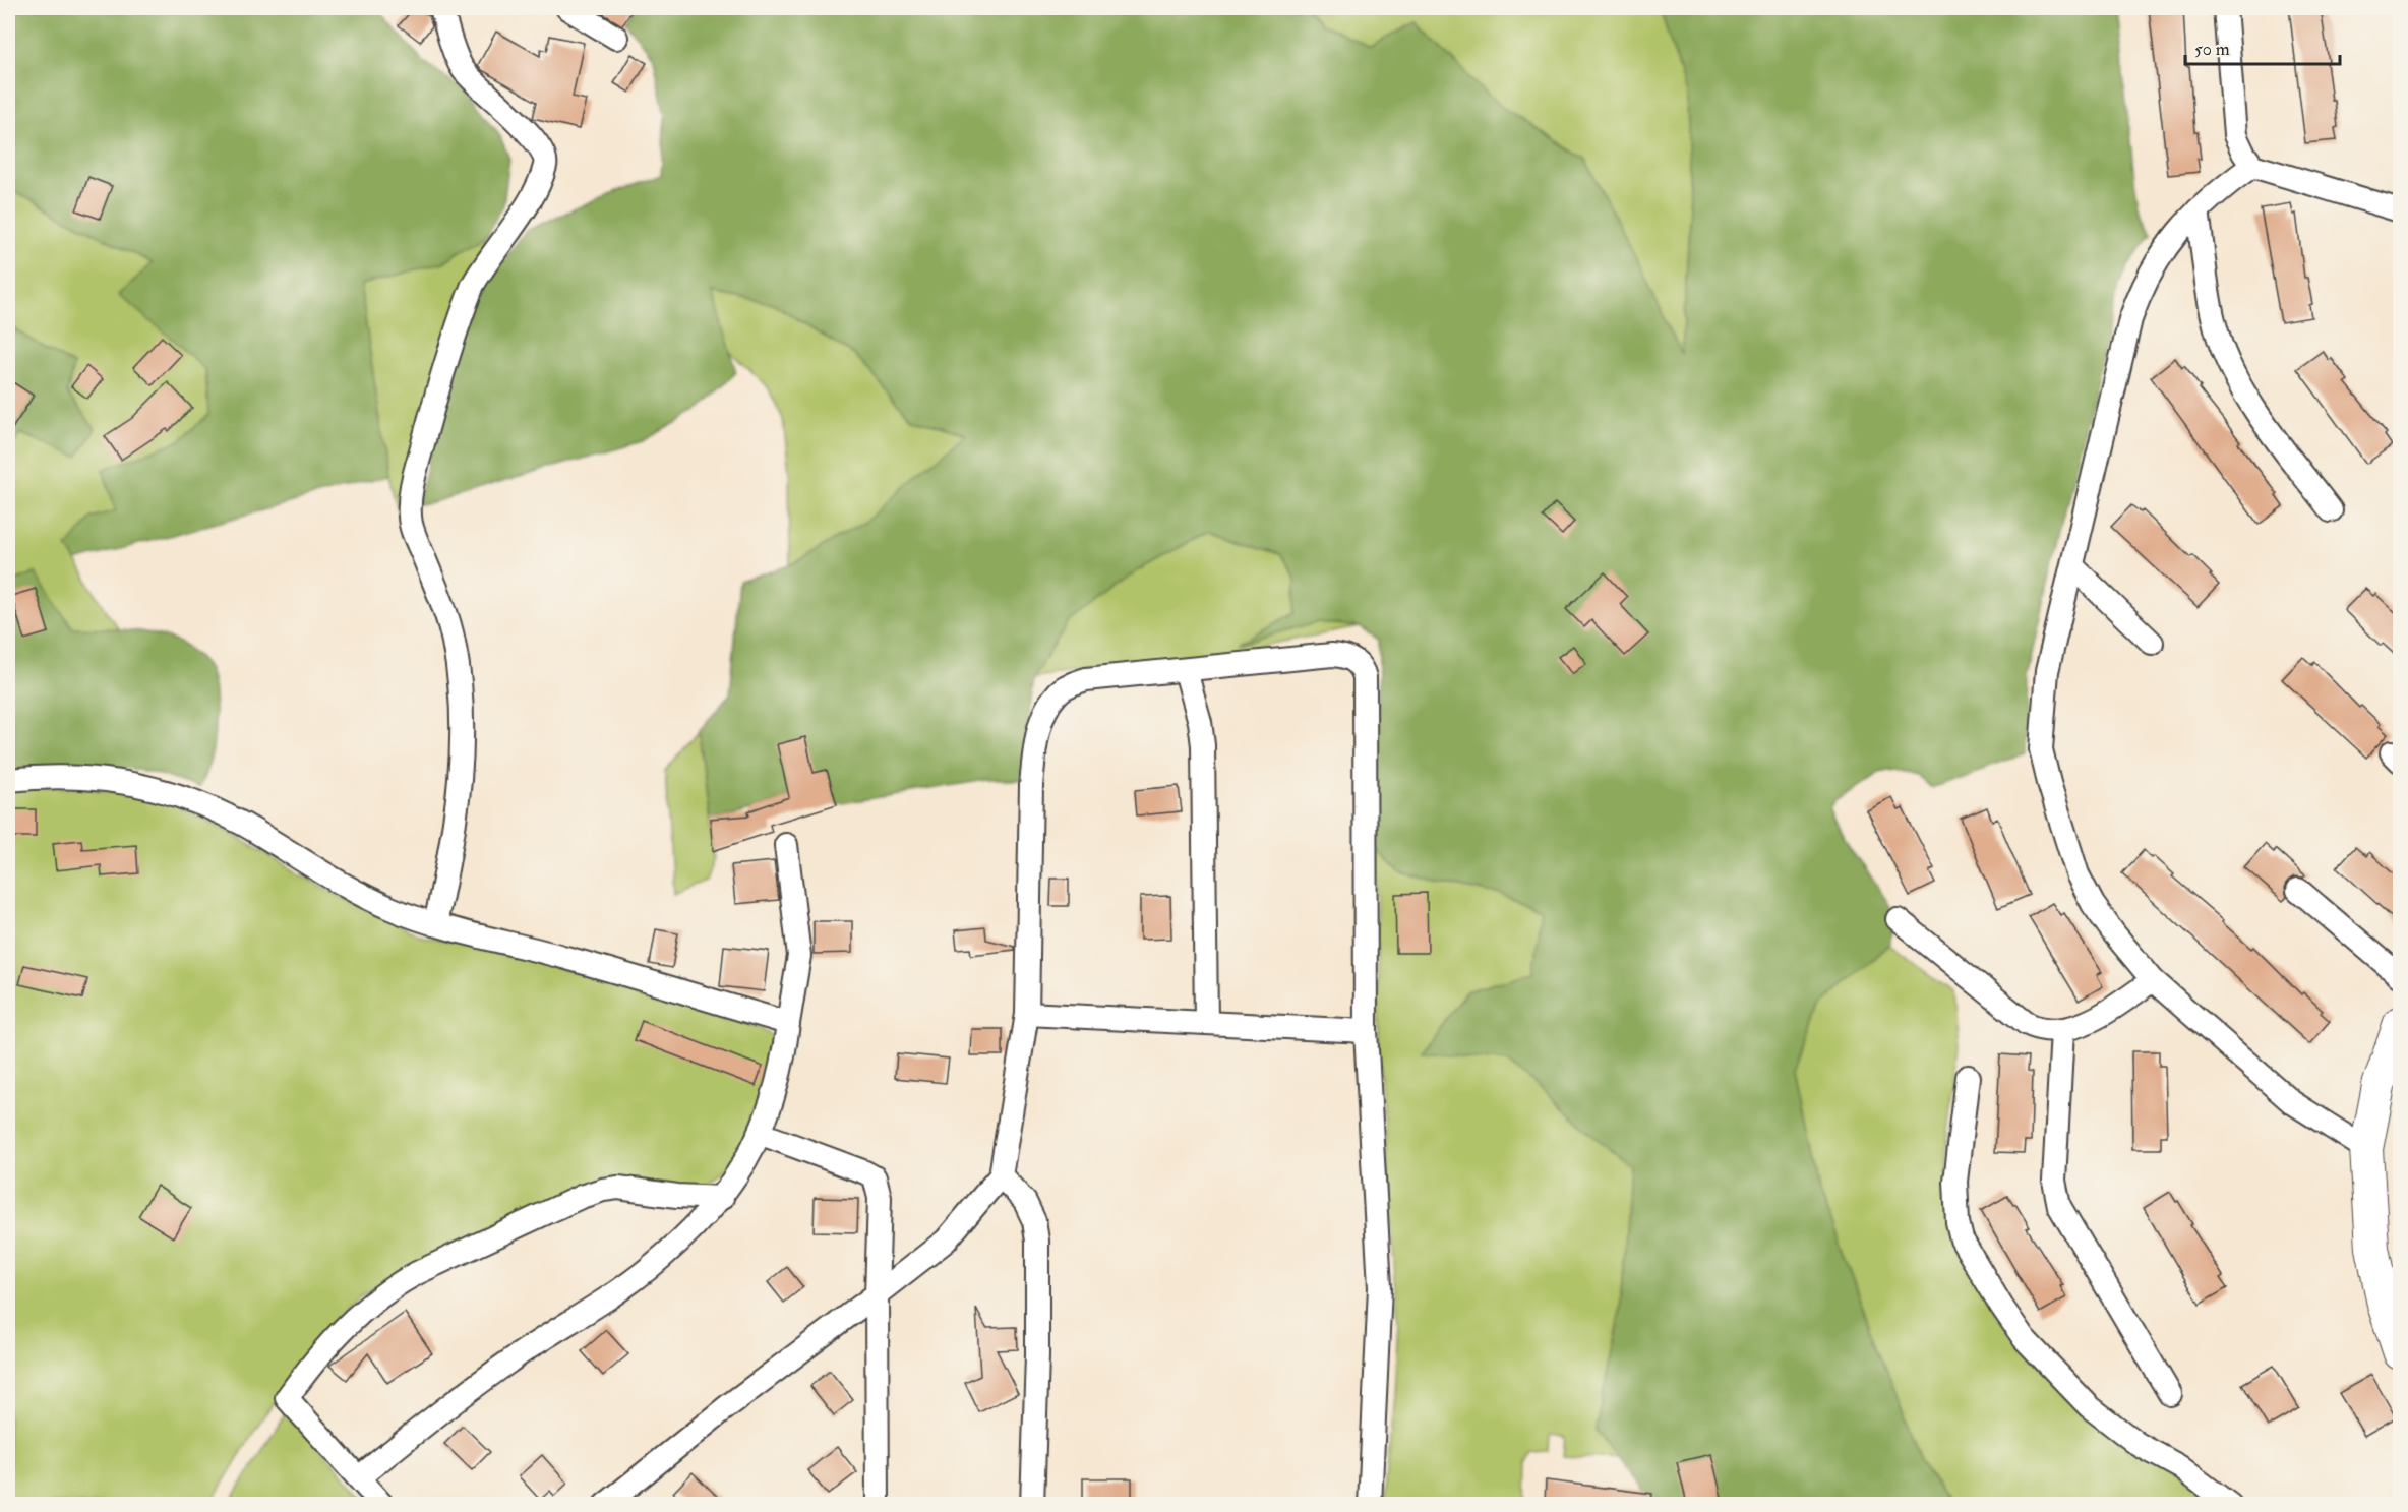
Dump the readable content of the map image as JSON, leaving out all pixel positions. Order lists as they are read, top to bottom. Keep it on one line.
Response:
{"scale_bar":"50 m"}
